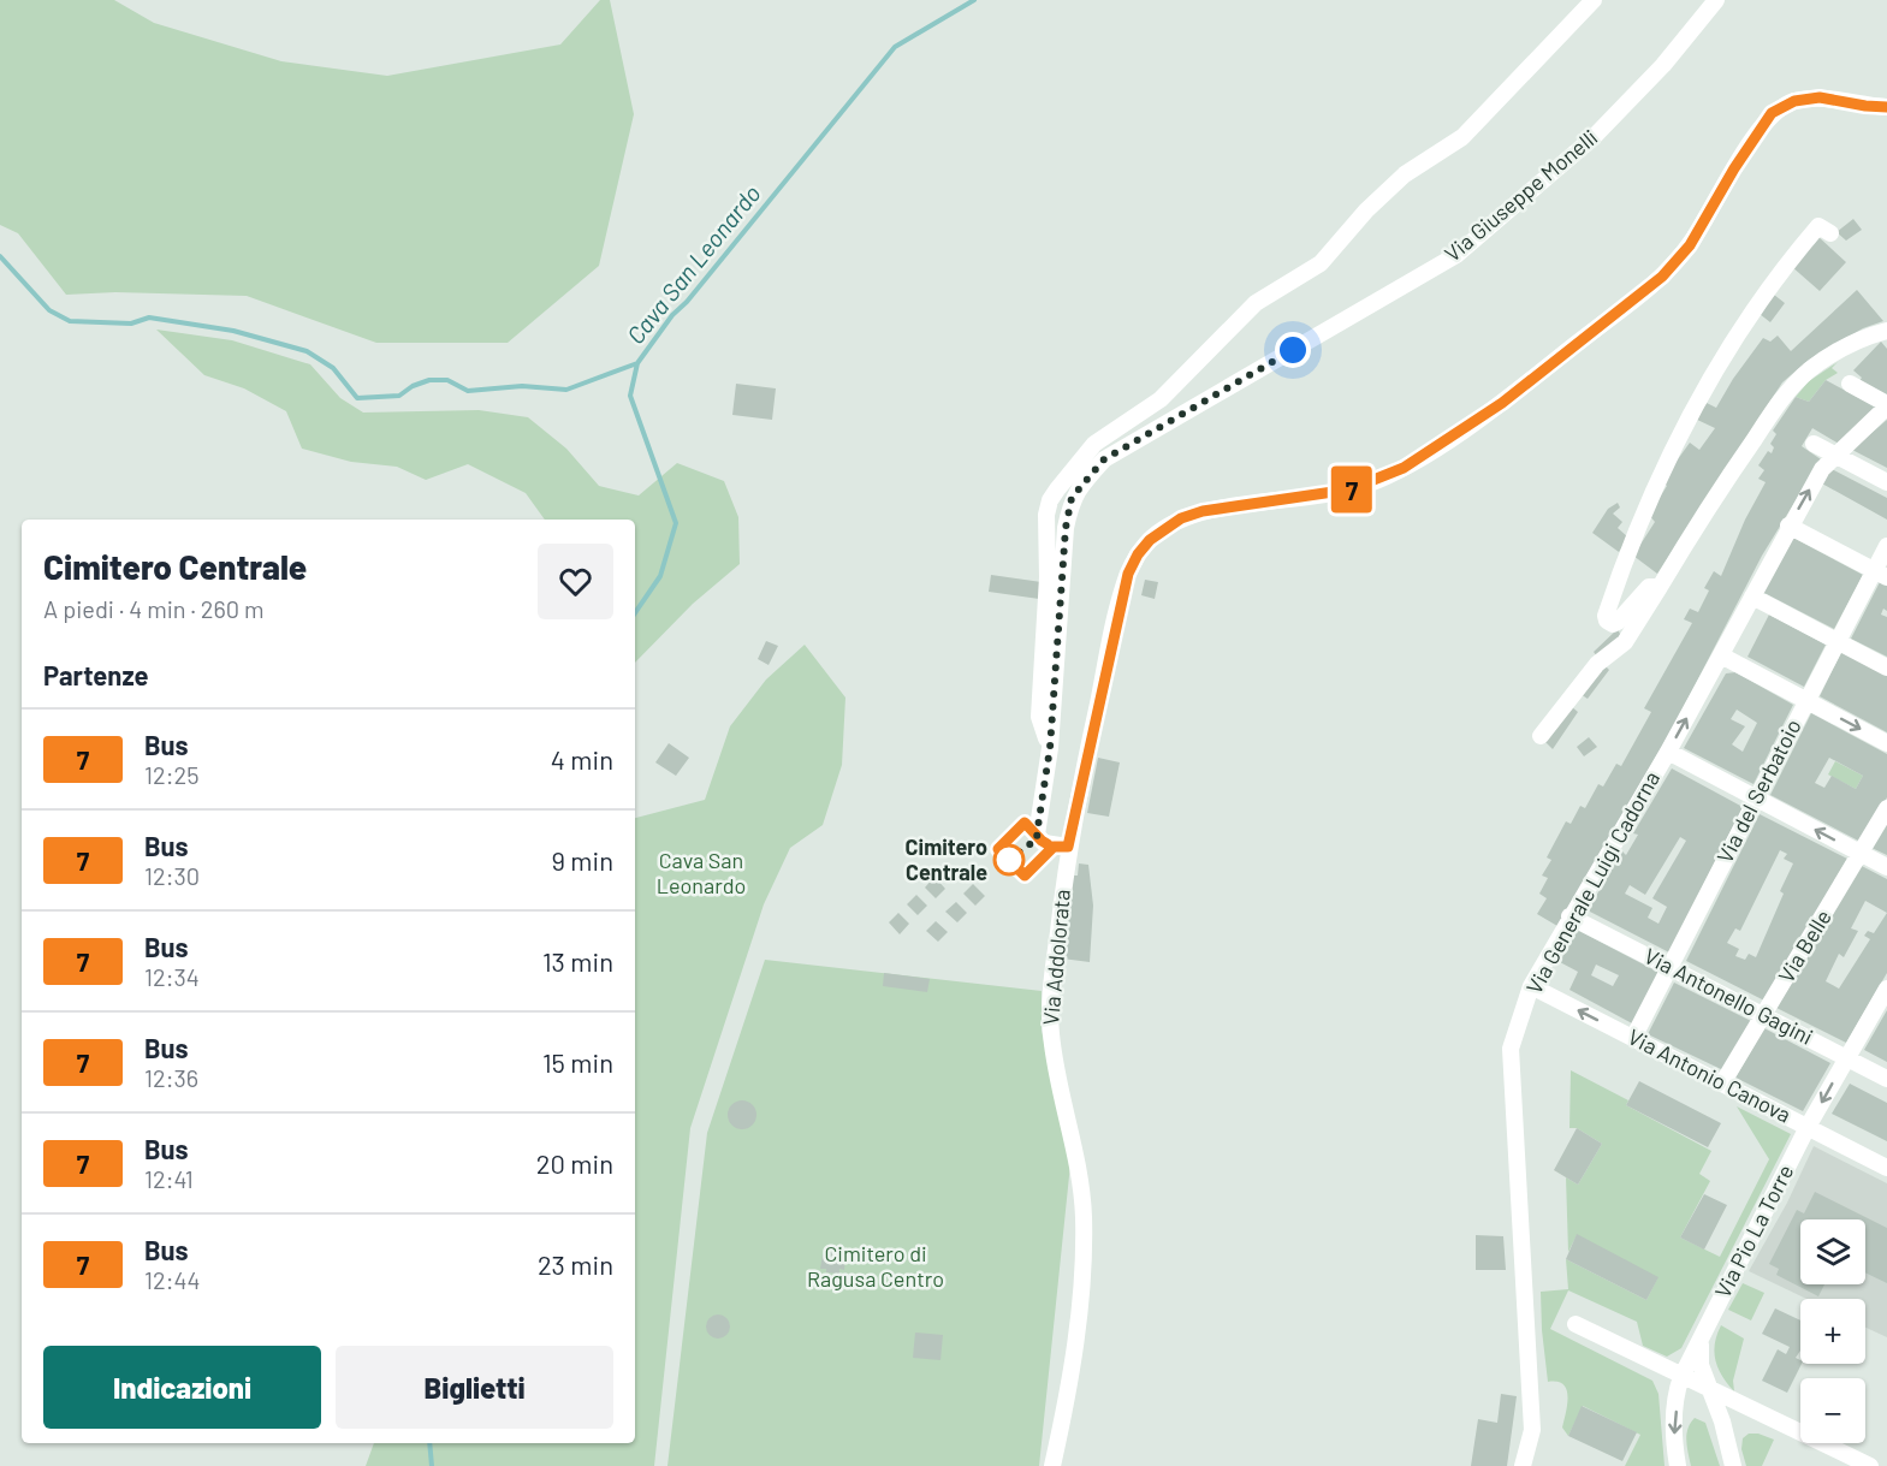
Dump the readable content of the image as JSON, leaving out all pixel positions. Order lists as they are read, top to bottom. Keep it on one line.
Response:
{"streets":{"street":["Via Giuseppe Monelli","Via del Serbatoio","Via Generale Luigi Cadorna","Via Belle","Via Addolorata","Via Antonello Gagini","Via Antonio Canova","Via Pio La Torre"]},"crossings":[["Via Giuseppe Monelli","Via Addolorata"],["Via del Serbatoio","Via Antonello Gagini"],["Via del Serbatoio","Via Antonio Canova"],["Via Generale Luigi Cadorna","Via Antonello Gagini"],["Via Generale Luigi Cadorna","Via Antonio Canova"],["Via Belle","Via Antonello Gagini"],["Via Belle","Via Antonio Canova"],["Via Antonello Gagini","Via Pio La Torre"],["Via Antonio Canova","Via Pio La Torre"]],"water":["Cava San Leonardo"],"parks":["Cava San Leonardo","Cimitero di Ragusa Centro"],"places":["Cimitero Centrale"],"lines":["bus line 7"],"page":{"on_map":"7","heading":[["Cimitero Centrale","A piedi · 4 min · 260 m"],"Partenze"],"list":[{"mark":"7","name":"Bus","note":"12:25","value":"4 min"},{"mark":"7","name":"Bus","note":"12:30","value":"9 min"},{"mark":"7","name":"Bus","note":"12:34","value":"13 min"},{"mark":"7","name":"Bus","note":"12:36","value":"15 min"},{"mark":"7","name":"Bus","note":"12:41","value":"20 min"},{"mark":"7","name":"Bus","note":"12:44","value":"23 min"}],"map_buttons":["+","−"],"buttons":["Indicazioni","Biglietti"]}}
